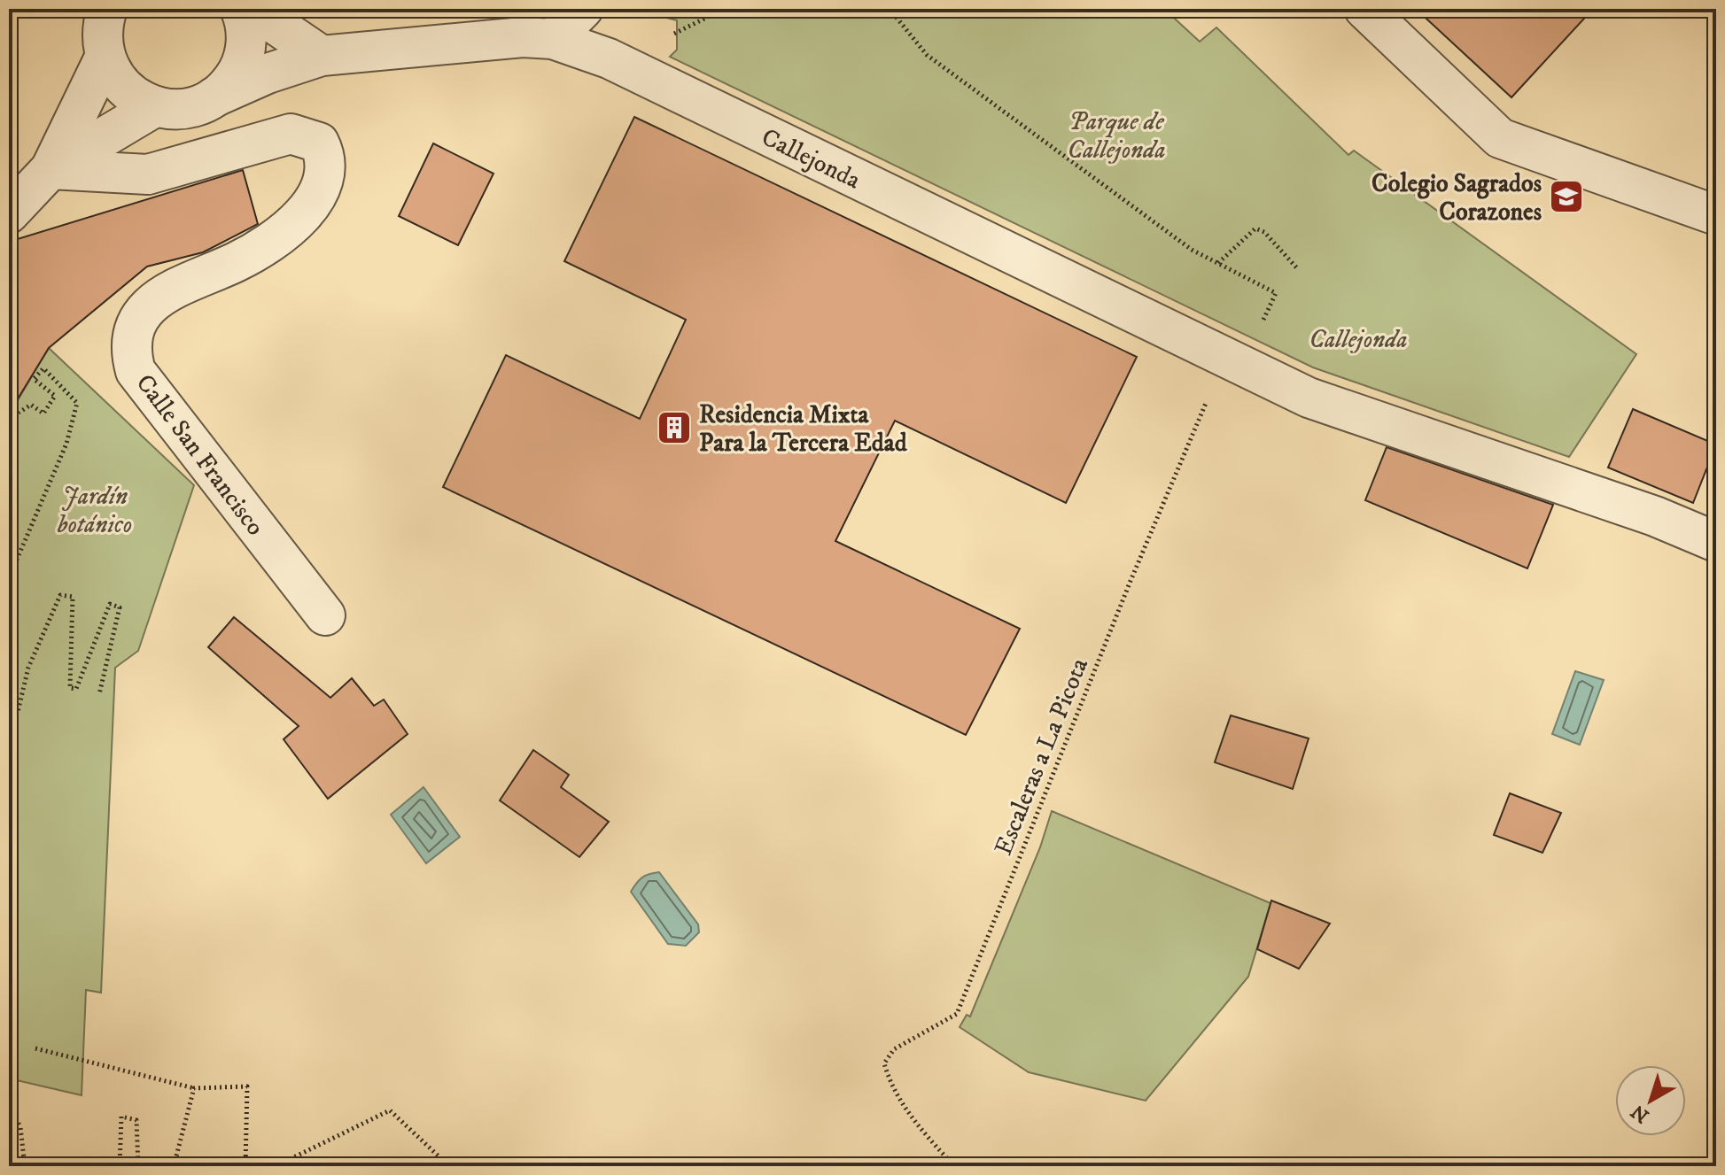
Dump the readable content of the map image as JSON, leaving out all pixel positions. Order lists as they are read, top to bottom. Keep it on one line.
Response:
{"streets":{"street":["Callejonda","Calle San Francisco"],"path":["Escaleras a La Picota"]},"parks":["Parque de Callejonda","Callejonda","Jardín botánico"],"places":{"school or university":["Colegio Sagrados Corazones"],"building":["Residencia Mixta Para la Tercera Edad"]},"north":"bottom left"}
